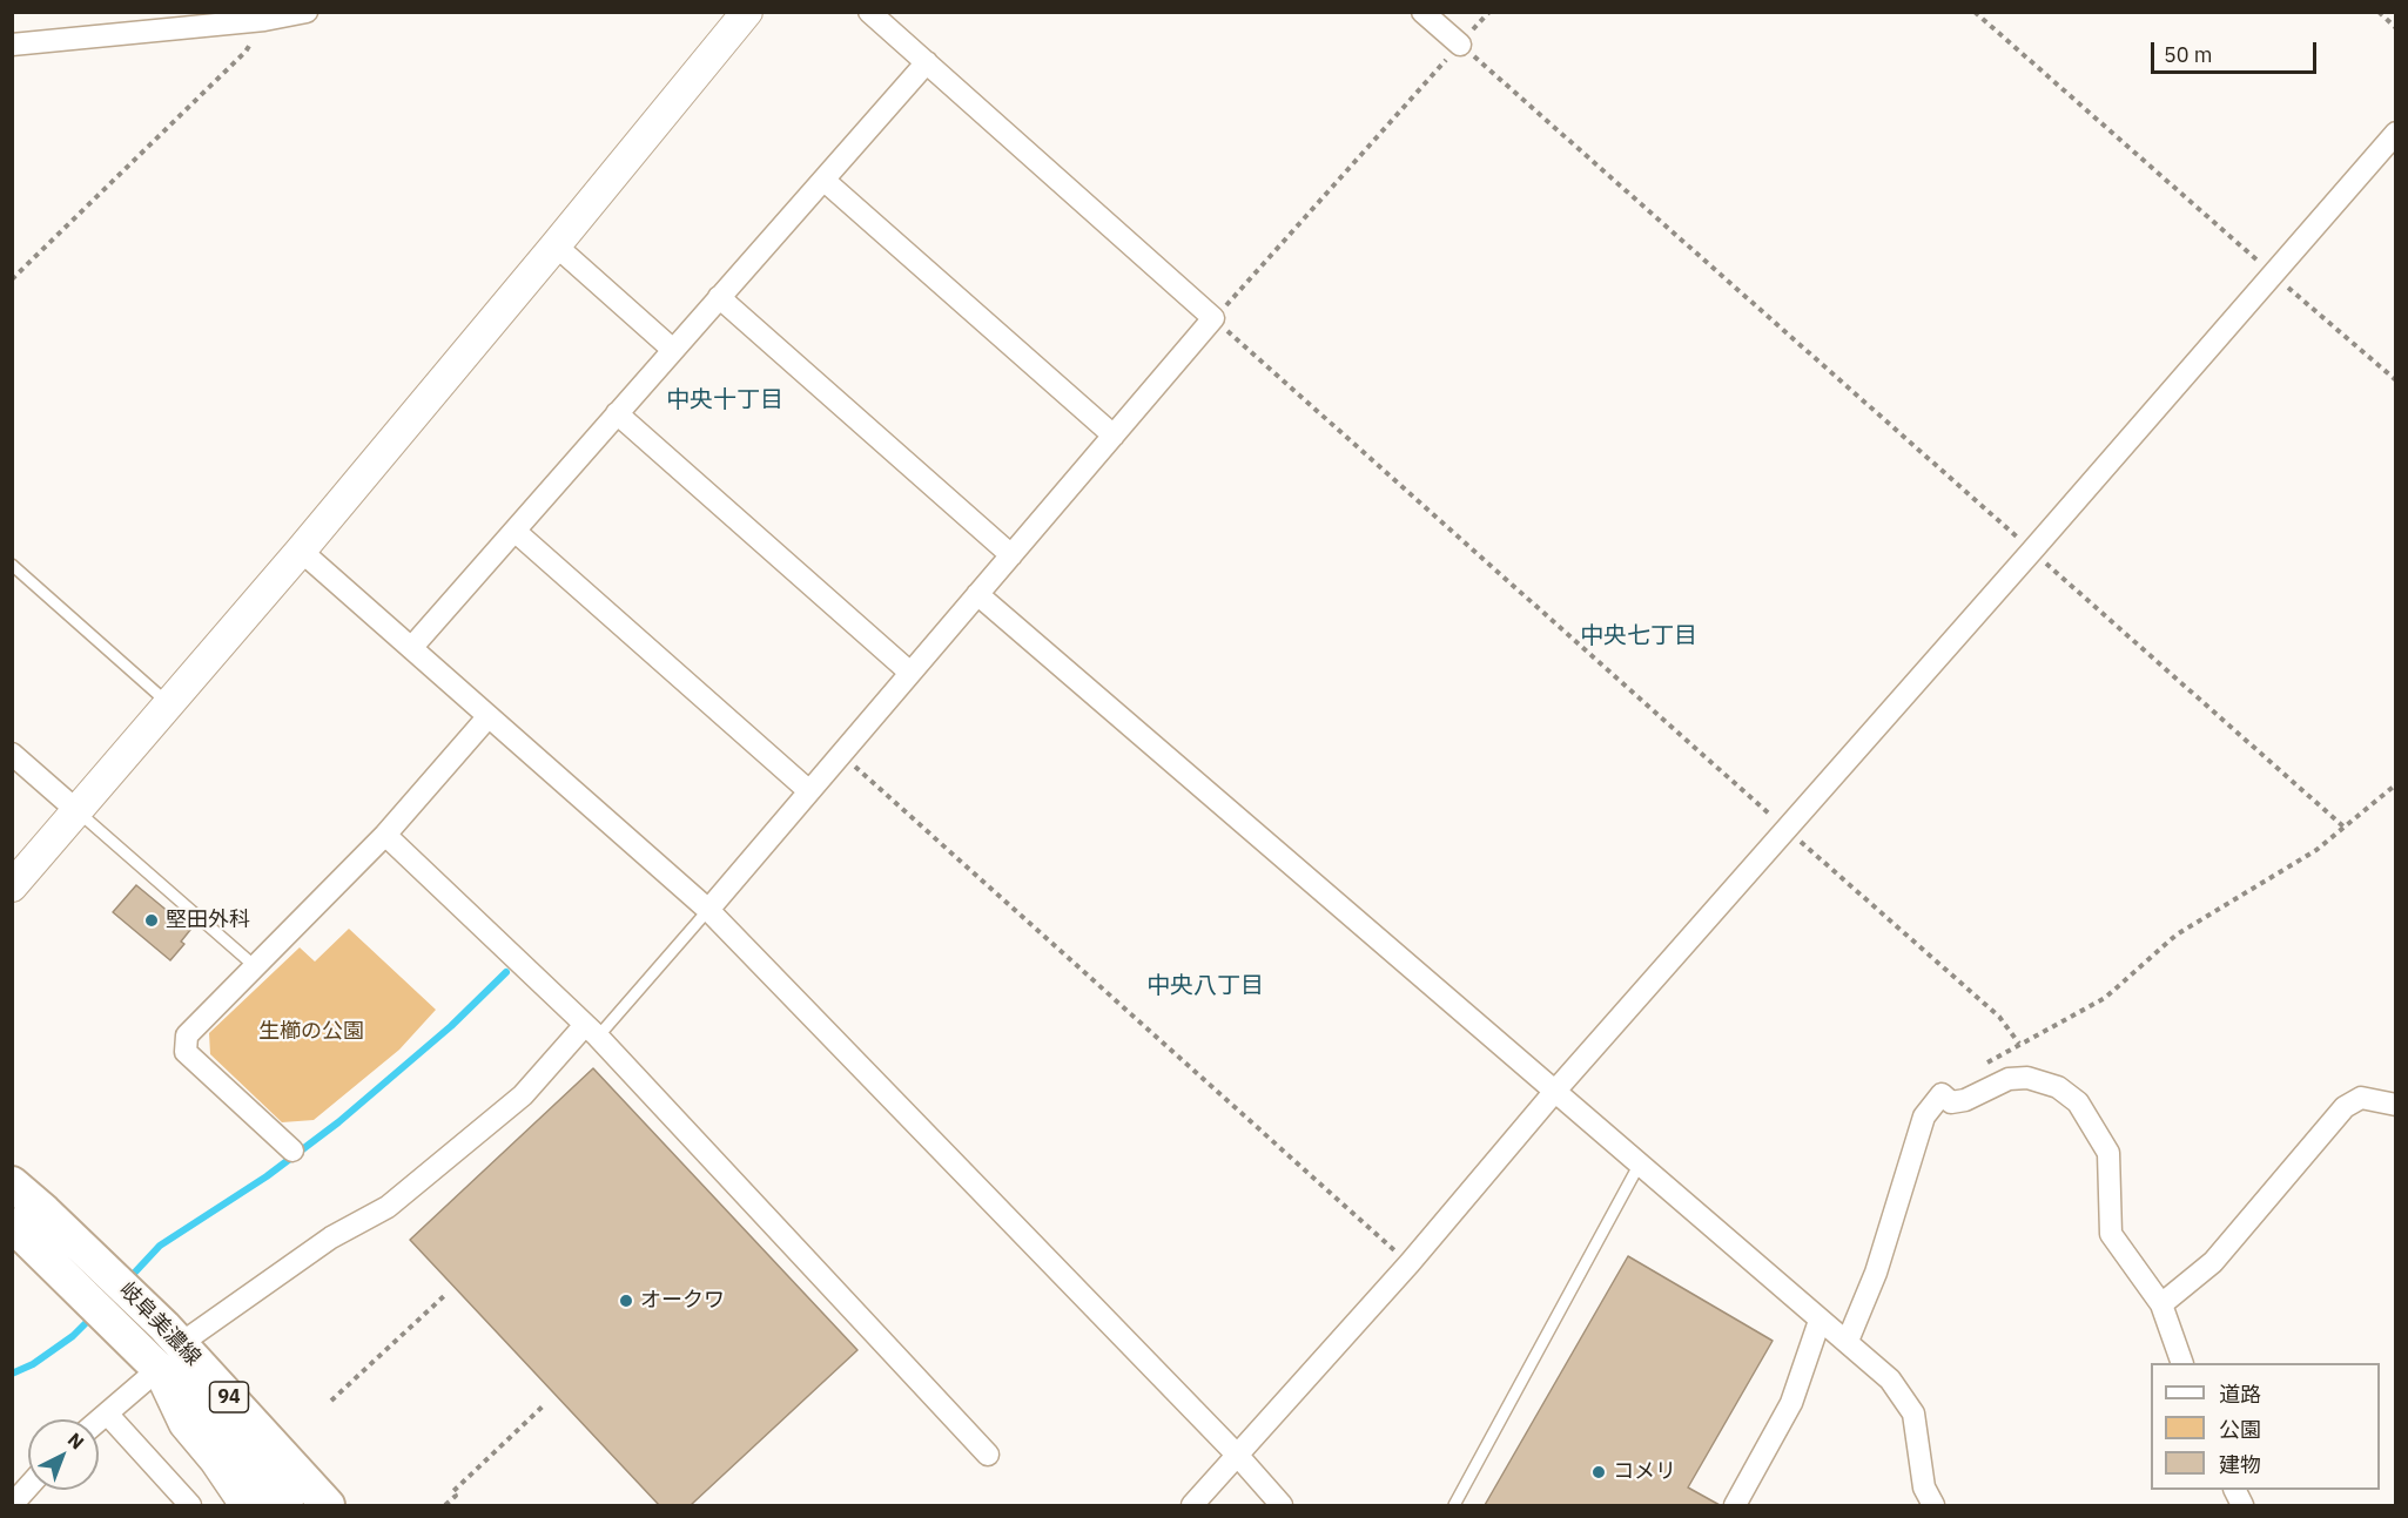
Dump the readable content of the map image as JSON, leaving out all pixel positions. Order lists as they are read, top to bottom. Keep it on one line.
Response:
{"streets":{"main road":["岐阜美濃線","94"]},"districts":["中央十丁目","中央七丁目","中央八丁目"],"parks":["生櫛の公園"],"places":["堅田外科","オークワ","コメリ"],"legend":["道路","公園","建物"],"scale_bar":"50 m","north":"top right"}
